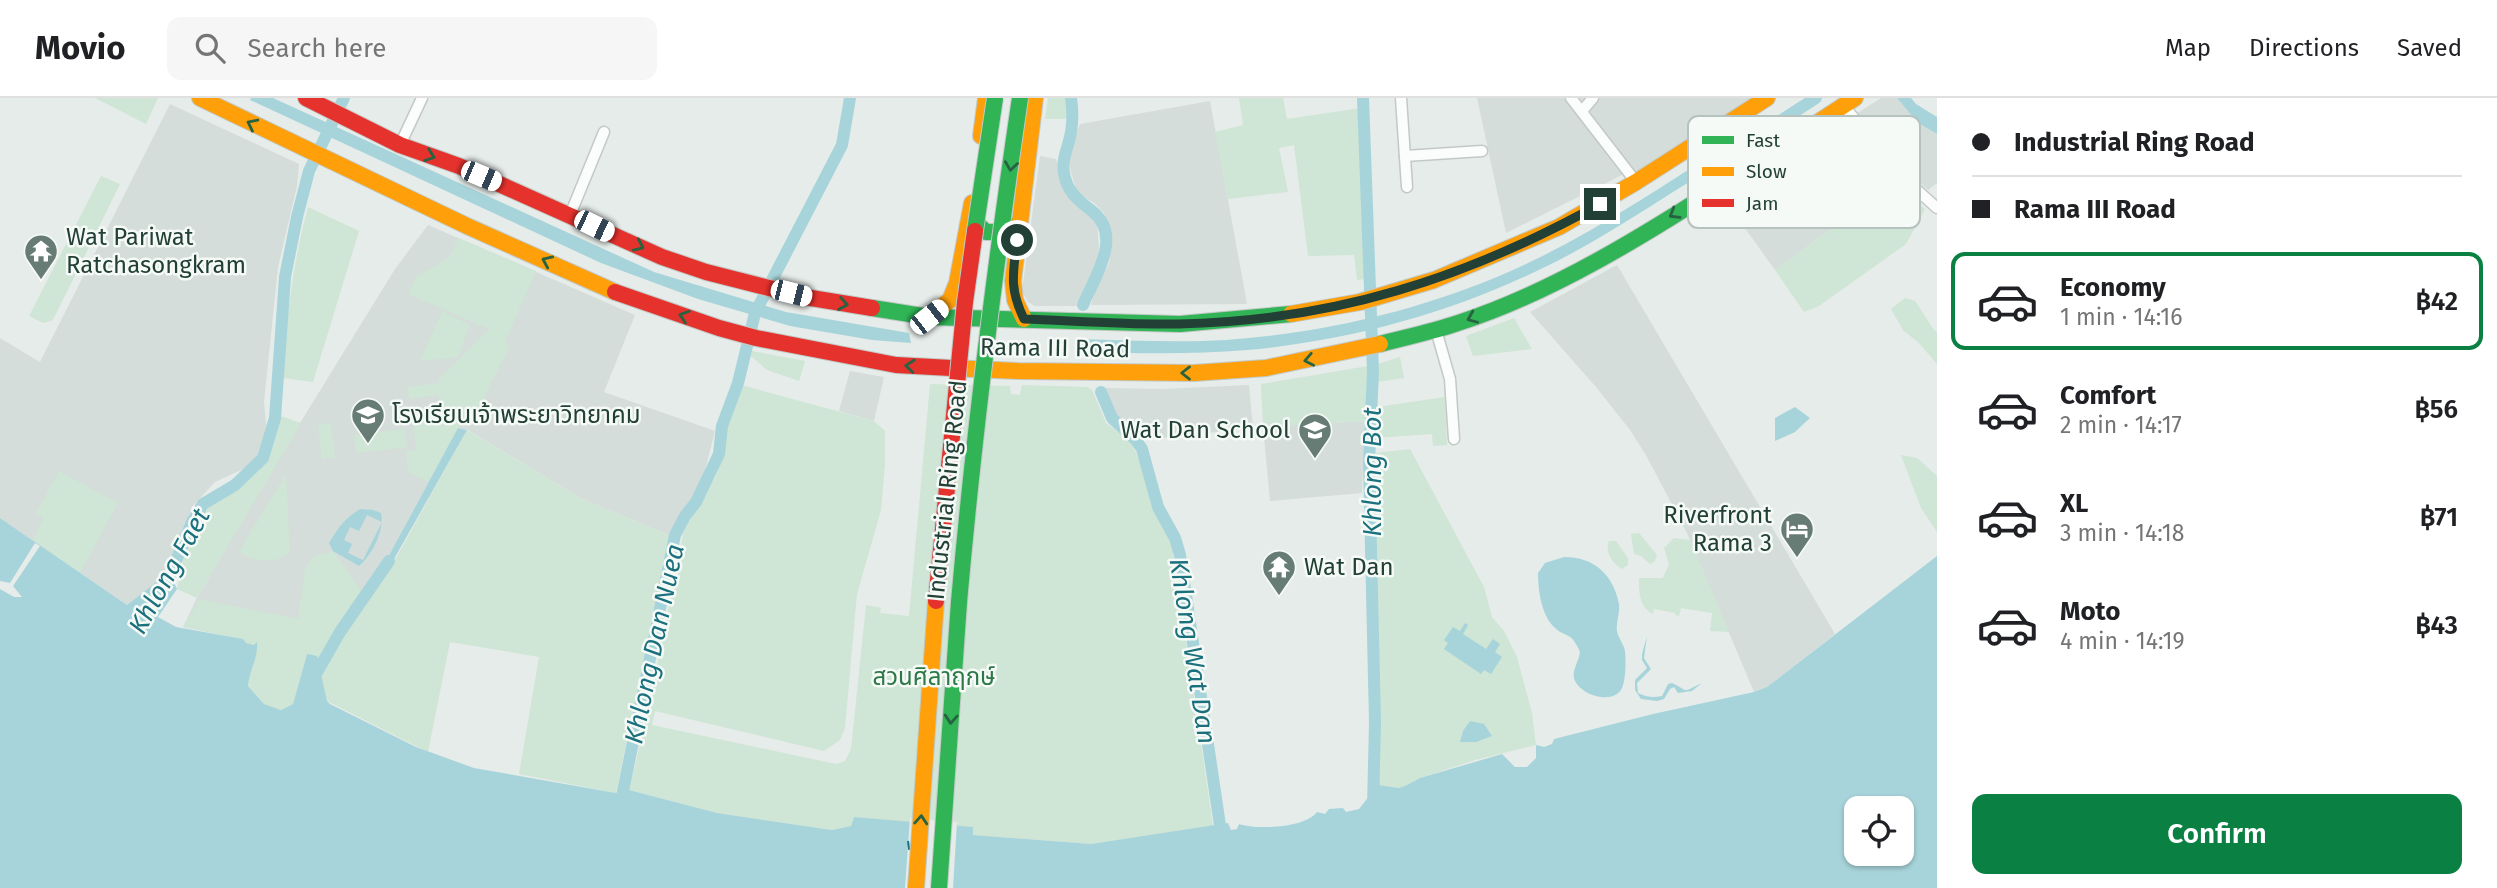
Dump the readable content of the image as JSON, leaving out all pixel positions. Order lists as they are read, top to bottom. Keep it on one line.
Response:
{"streets":{"main road":["Rama III Road","Industrial Ring Road"]},"water":["Khlong Bot","Khlong Faet","Khlong Dan Nuea","Khlong Wat Dan"],"parks":["สวนศิลาฤกษ์"],"places":{"temple":["Wat Pariwat Ratchasongkram","Wat Dan"],"school or university":["โรงเรียนเจ้าพระยาวิทยาคม","Wat Dan School"],"hotel":["Riverfront Rama 3"]},"legend":["Fast","Slow","Jam"],"page":{"header":"Movio","search":"Search here","nav":["Map","Directions","Saved"],"banner":["Industrial Ring Road","Rama III Road"],"list":[{"name":"Economy","note":"1 min · 14:16","value":"฿42"},{"name":"Comfort","note":"2 min · 14:17","value":"฿56"},{"name":"XL","note":"3 min · 14:18","value":"฿71"},{"name":"Moto","note":"4 min · 14:19","value":"฿43"}],"buttons":"Confirm"}}
